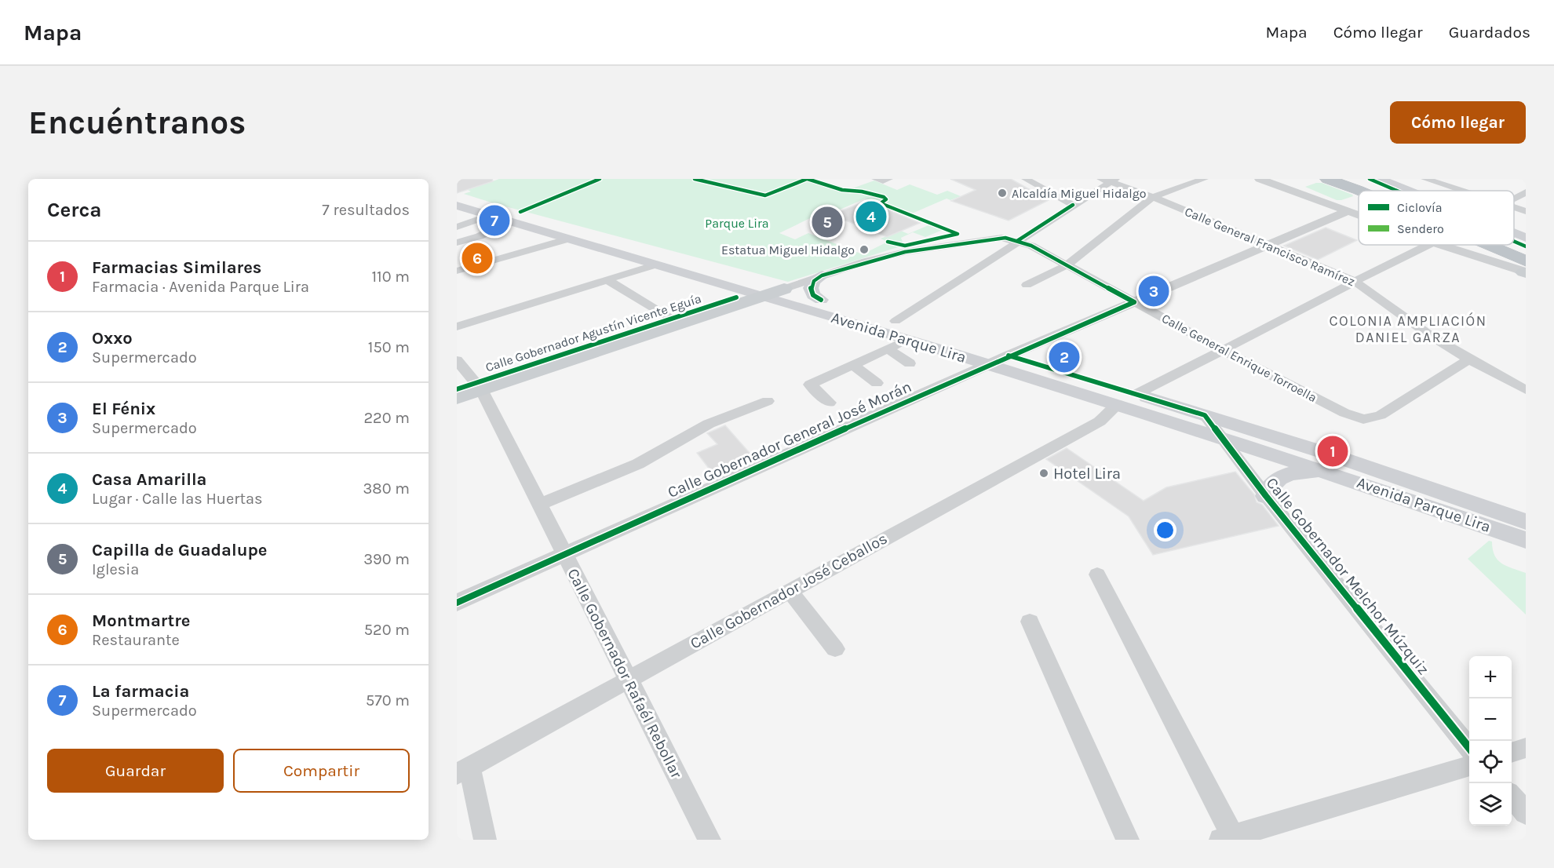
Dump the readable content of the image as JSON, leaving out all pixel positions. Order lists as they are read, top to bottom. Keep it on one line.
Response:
{"streets":{"main road":["Calle Gobernador Agustín Vicente Eguía","Avenida Parque Lira"],"street":["Calle General Francisco Ramírez","Calle General Enrique Torroella","Calle Gobernador General José Morán","Calle Gobernador Melchor Múzquiz","Calle Gobernador José Ceballos","Calle Gobernador Rafaél Rebollar"]},"crossings":[["Calle General Francisco Ramírez","Calle General Enrique Torroella"],["Calle General Francisco Ramírez","Calle Gobernador General José Morán"],["Calle Gobernador Agustín Vicente Eguía","Avenida Parque Lira"],["Calle Gobernador Agustín Vicente Eguía","Calle General Enrique Torroella"],["Calle Gobernador Agustín Vicente Eguía","Calle Gobernador Rafaél Rebollar"],["Avenida Parque Lira","Calle Gobernador General José Morán"],["Avenida Parque Lira","Calle Gobernador Melchor Múzquiz"],["Avenida Parque Lira","Calle Gobernador José Ceballos"],["Calle General Enrique Torroella","Calle Gobernador General José Morán"],["Calle Gobernador General José Morán","Calle Gobernador Rafaél Rebollar"],["Calle Gobernador José Ceballos","Calle Gobernador Rafaél Rebollar"]],"districts":["COLONIA AMPLIACIÓN DANIEL GARZA"],"parks":["Parque Lira"],"places":["Alcaldía Miguel Hidalgo","Estatua Miguel Hidalgo","Hotel Lira"],"legend":["Ciclovía","Sendero"],"page":{"header":"Mapa","nav":["Mapa","Cómo llegar","Guardados"],"buttons":["Cómo llegar",["Guardar","Compartir"]],"title":"Encuéntranos","heading":["Cerca","7 resultados"],"pins":["4","7","5","6","3","2","1"],"list":[{"mark":"1","name":"Farmacias Similares","note":"Farmacia · Avenida Parque Lira","value":"110 m"},{"mark":"2","name":"Oxxo","note":"Supermercado","value":"150 m"},{"mark":"3","name":"El Fénix","note":"Supermercado","value":"220 m"},{"mark":"4","name":"Casa Amarilla","note":"Lugar · Calle las Huertas","value":"380 m"},{"mark":"5","name":"Capilla de Guadalupe","note":"Iglesia","value":"390 m"},{"mark":"6","name":"Montmartre","note":"Restaurante","value":"520 m"},{"mark":"7","name":"La farmacia","note":"Supermercado","value":"570 m"}],"map_buttons":["+","−"]}}
